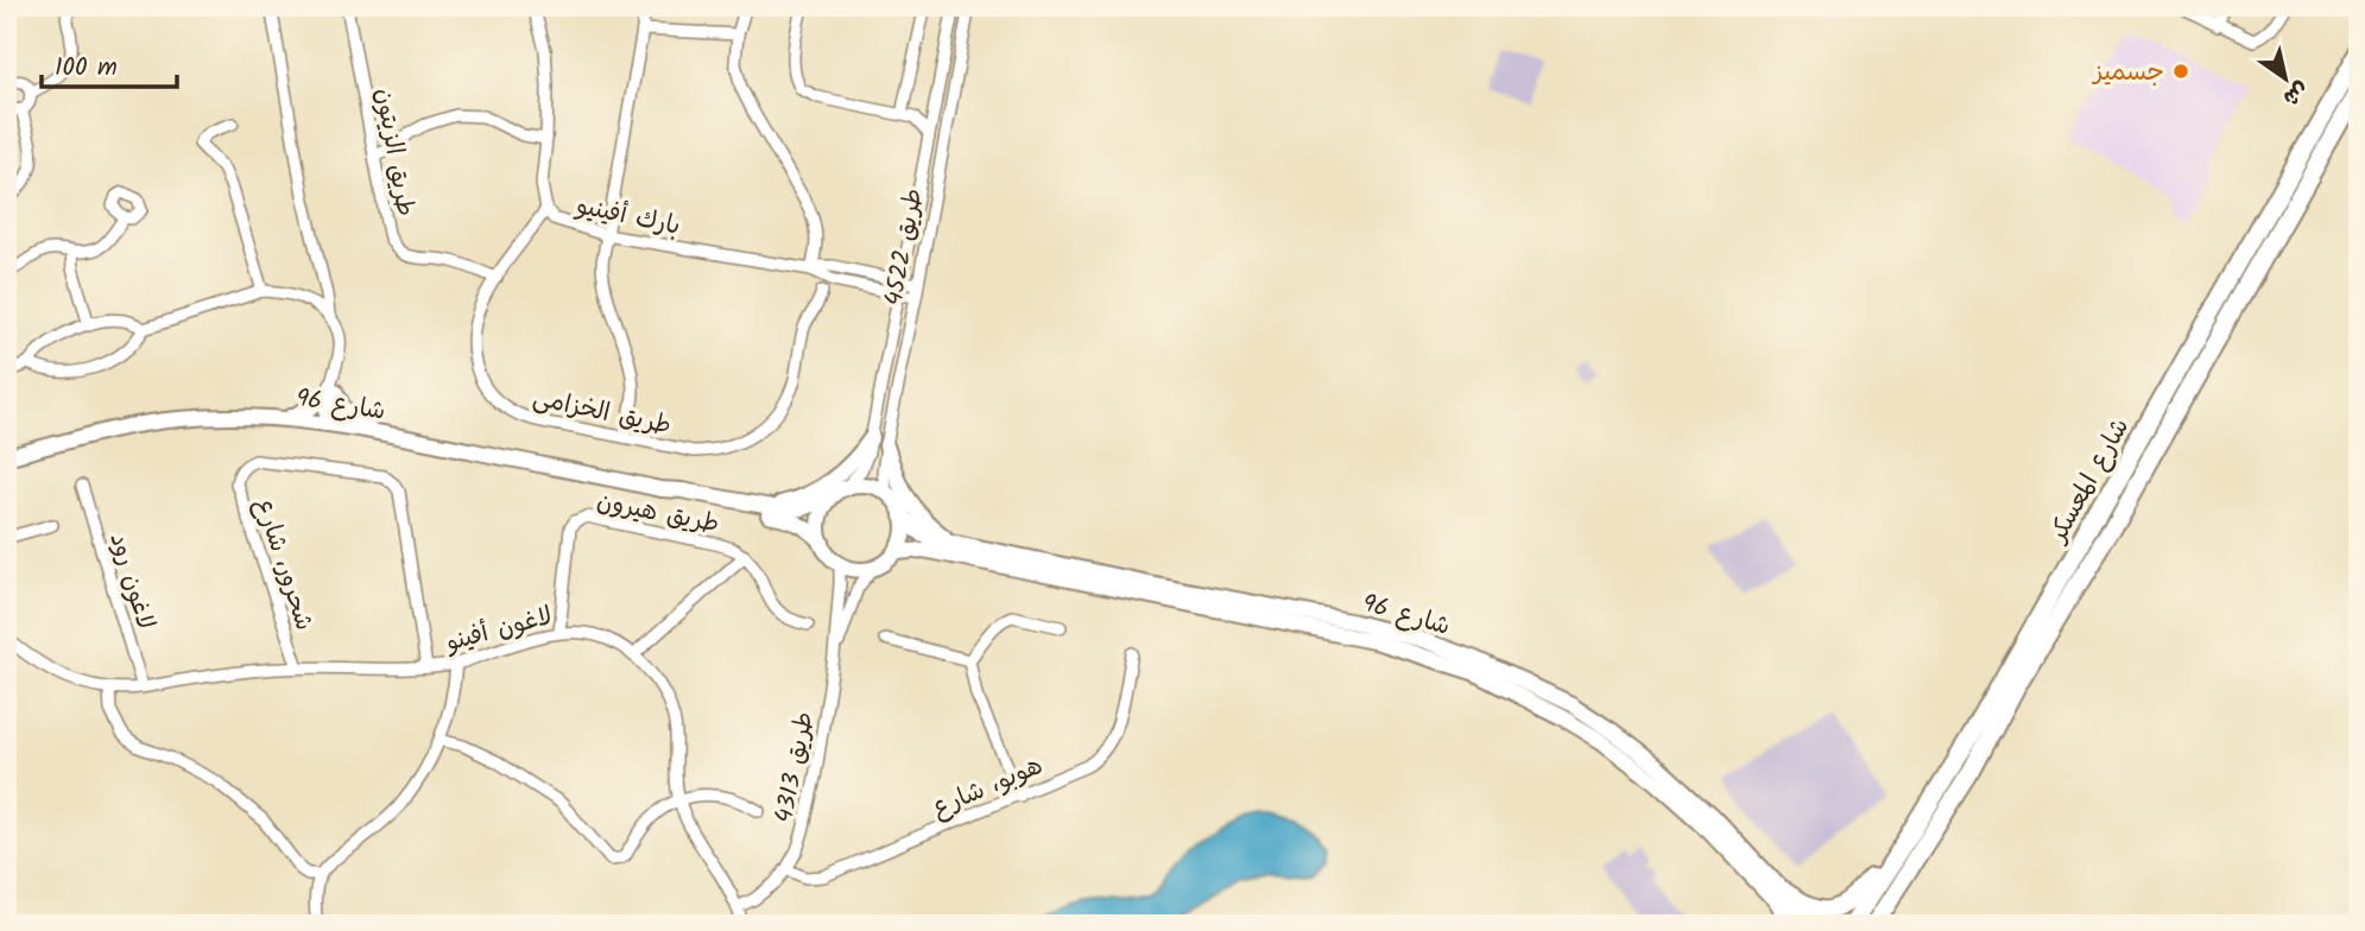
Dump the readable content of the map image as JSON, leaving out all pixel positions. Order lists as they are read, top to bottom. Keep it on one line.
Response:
{"streets":{"main road":["شارع المعسكر"],"street":["طريق الزيتون","بارك أفينيو","طريق 4522","شارع 96","طريق الخزامى","طريق هيرون","شحرور، شارع","لاغون رود","لاغون أفينو","طريق 4313","هوبو، شارع"]},"crossings":[["طريق الزيتون","بارك أفينيو"],["طريق الزيتون","طريق الخزامى"],["بارك أفينيو","طريق 4522"],["بارك أفينيو","طريق الخزامى"],["طريق 4522","شارع 96"],["طريق 4522","طريق 4313"],["شارع 96","طريق 4313"],["طريق هيرون","لاغون أفينو"],["شحرور، شارع","لاغون أفينو"],["لاغون رود","لاغون أفينو"],["لاغون أفينو","طريق 4313"],["طريق 4313","هوبو، شارع"]],"places":["جسميز"],"scale_bar":"100 m","north":"bottom right"}
